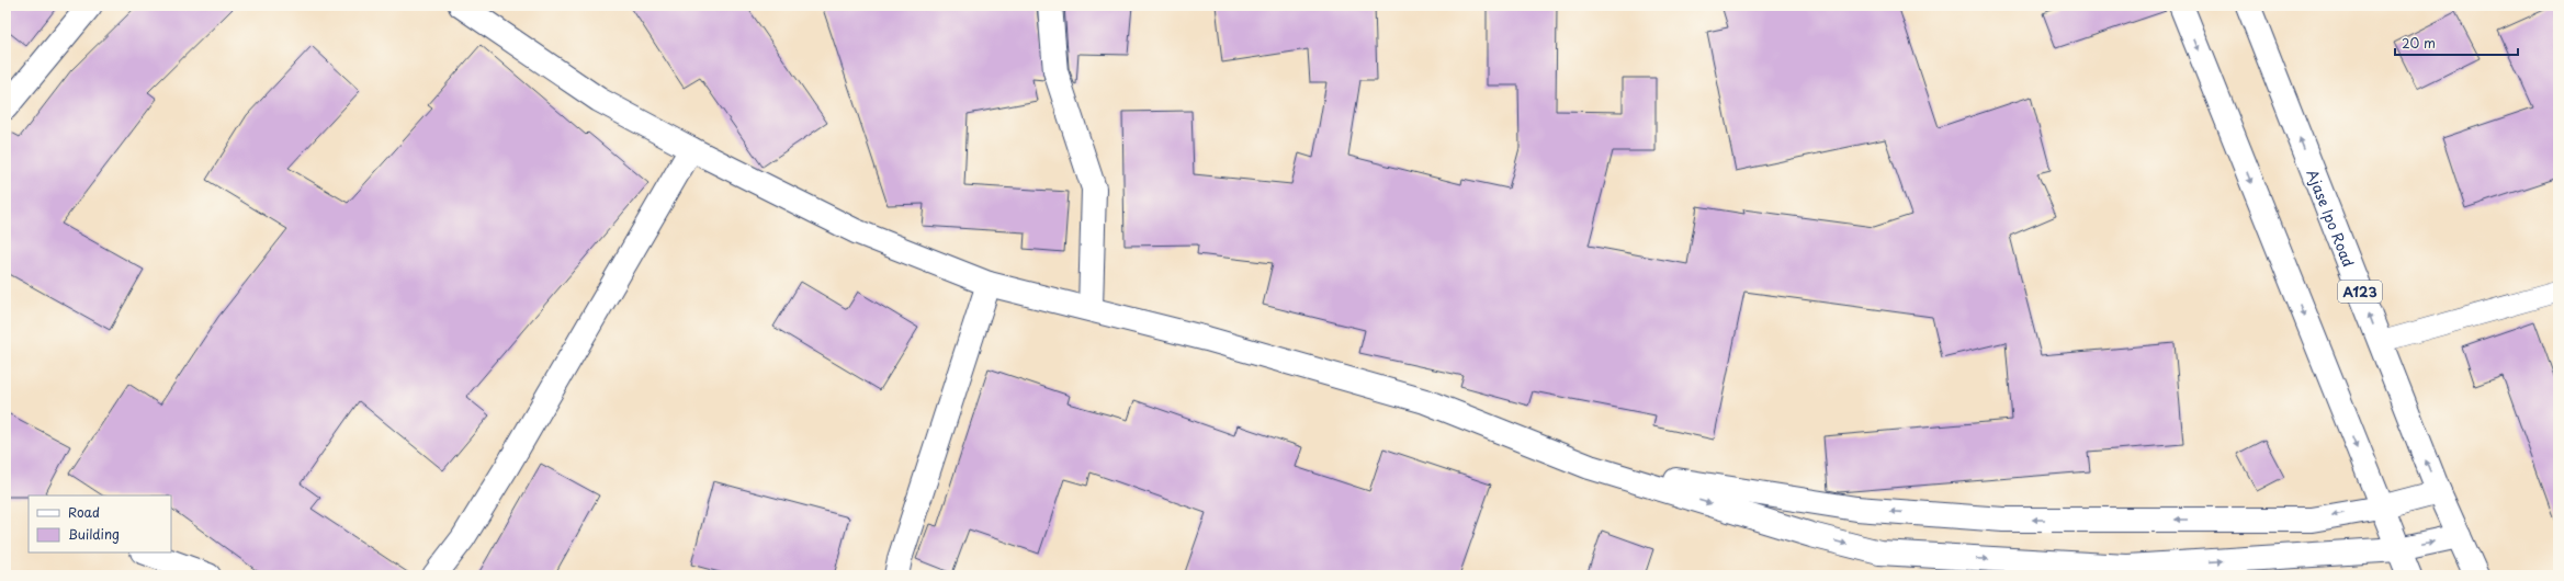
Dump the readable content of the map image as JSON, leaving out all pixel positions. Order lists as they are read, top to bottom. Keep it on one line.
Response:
{"streets":{"main road":["Ajase Ipo Road","A123"]},"legend":["Road","Building"],"scale_bar":"20 m"}
